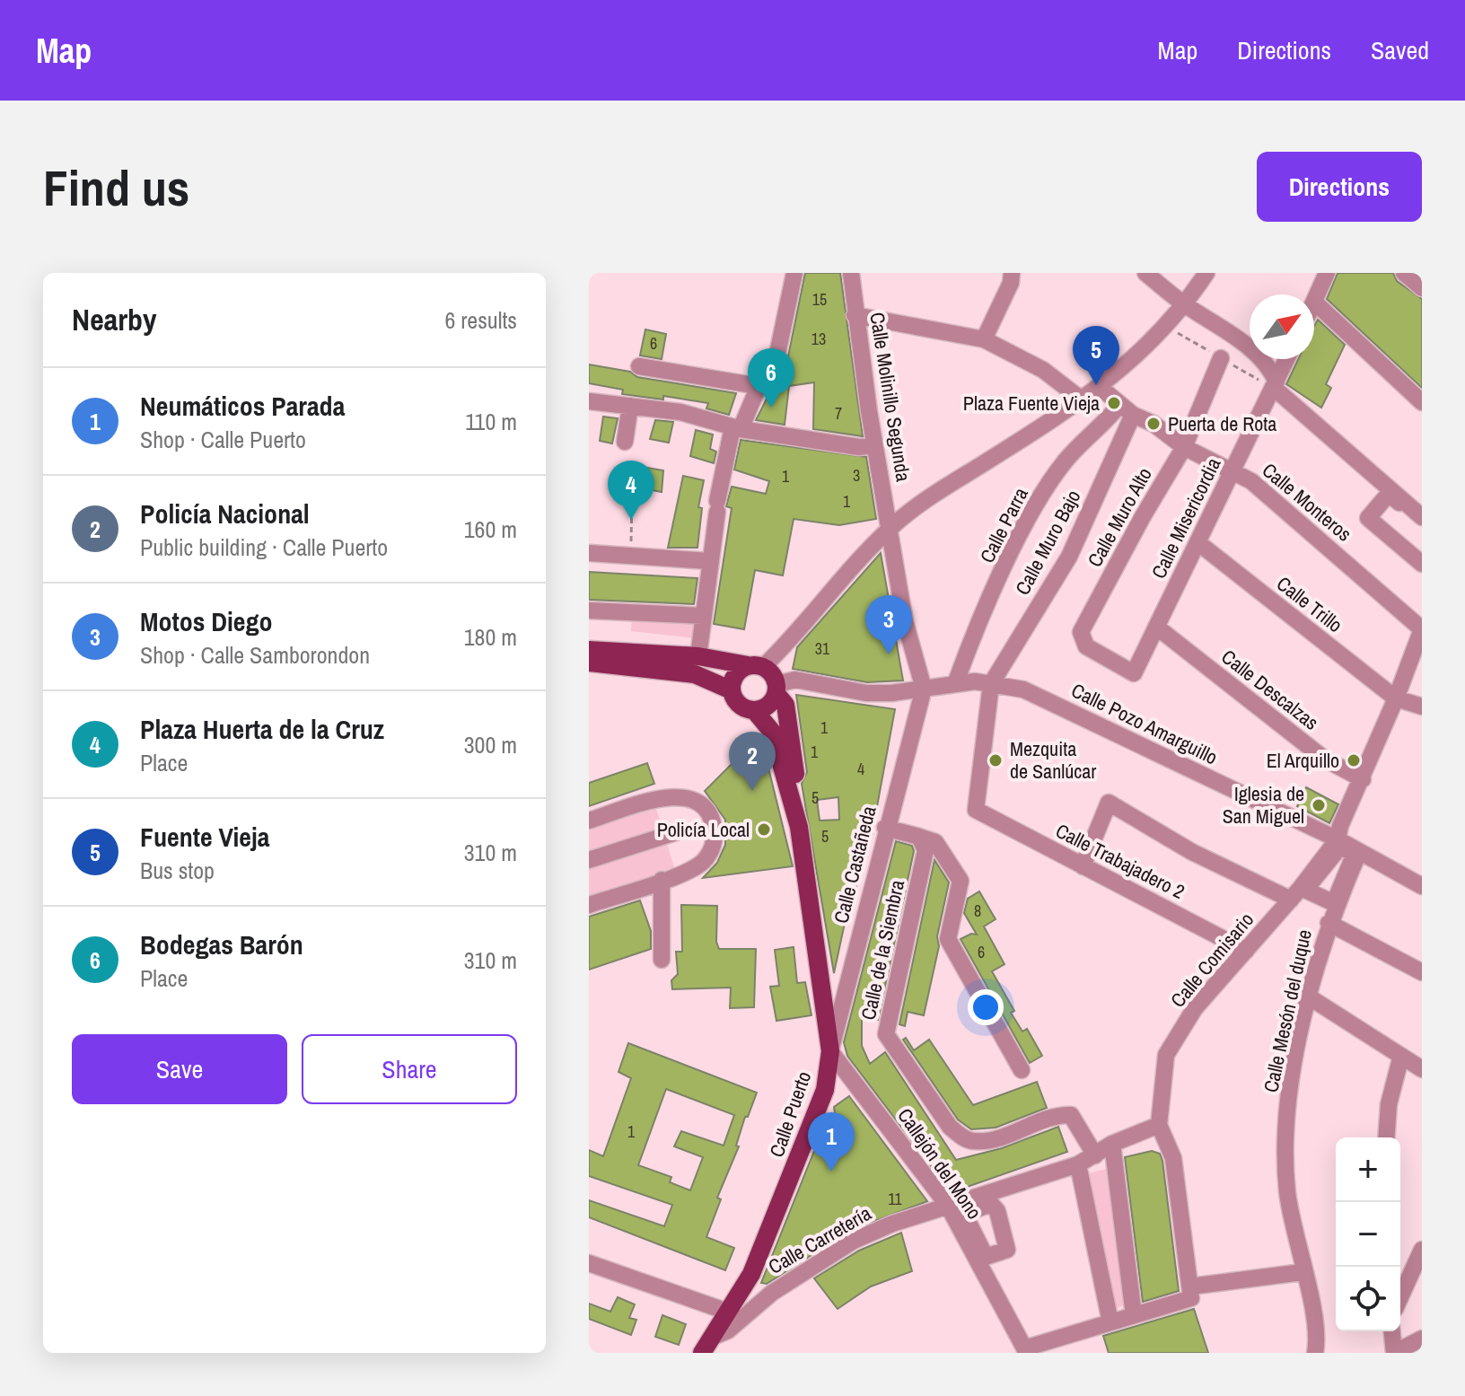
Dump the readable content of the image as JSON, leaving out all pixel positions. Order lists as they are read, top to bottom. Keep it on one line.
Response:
{"streets":{"main road":["Calle Puerto"],"street":["Calle Molinillo Segunda","Calle Monteros","Calle Muro Alto","Calle Misericordia","Calle Parra","Calle Muro Bajo","Calle Trillo","Calle Descalzas","Calle Pozo Amarguillo","Calle Trabajadero 2","Calle Castañeda","Calle de la Siembra","Calle Comisario","Calle Mesón del duque","Callejón del Mono","Calle Carretería"]},"crossings":[["Calle Molinillo Segunda","Calle Pozo Amarguillo"],["Calle Molinillo Segunda","Calle Castañeda"],["Calle Monteros","Calle Muro Alto"],["Calle Monteros","Calle Misericordia"],["Calle Monteros","Calle Parra"],["Calle Monteros","Calle Muro Bajo"],["Calle Monteros","Calle Comisario"],["Calle Muro Alto","Calle Misericordia"],["Calle Misericordia","Calle Trillo"],["Calle Misericordia","Calle Descalzas"],["Calle Parra","Calle Muro Bajo"],["Calle Parra","Calle Pozo Amarguillo"],["Calle Muro Bajo","Calle Pozo Amarguillo"],["Calle Muro Bajo","Calle Trabajadero 2"],["Calle Trillo","Calle Comisario"],["Calle Descalzas","Calle Comisario"],["Calle Pozo Amarguillo","Calle Trabajadero 2"],["Calle Pozo Amarguillo","Calle Castañeda"],["Calle Pozo Amarguillo","Calle Comisario"],["Calle Pozo Amarguillo","Calle Mesón del duque"],["Calle Pozo Amarguillo","Calle Puerto"],["Calle Trabajadero 2","Calle Comisario"],["Calle Castañeda","Calle Puerto"],["Calle Castañeda","Callejón del Mono"],["Calle de la Siembra","Calle Carretería"],["Calle Comisario","Calle Carretería"],["Calle Puerto","Callejón del Mono"],["Calle Puerto","Calle Carretería"],["Callejón del Mono","Calle Carretería"]],"places":["Plaza Fuente Vieja","Puerta de Rota","Mezquita de Sanlúcar","El Arquillo","Iglesia de San Miguel","Policía Local"],"house_numbers":["15","13","6","7","3","1","1","31","1","1","4","5","5","8","6","1","11"],"north":"top right","page":{"header":"Map","nav":["Map","Directions","Saved"],"buttons":["Directions",["Save","Share"]],"title":"Find us","heading":["Nearby","6 results"],"pins":["5","6","4","3","2","1"],"list":[{"mark":"1","name":"Neumáticos Parada","note":"Shop · Calle Puerto","value":"110 m"},{"mark":"2","name":"Policía Nacional","note":"Public building · Calle Puerto","value":"160 m"},{"mark":"3","name":"Motos Diego","note":"Shop · Calle Samborondon","value":"180 m"},{"mark":"4","name":"Plaza Huerta de la Cruz","note":"Place","value":"300 m"},{"mark":"5","name":"Fuente Vieja","note":"Bus stop","value":"310 m"},{"mark":"6","name":"Bodegas Barón","note":"Place","value":"310 m"}],"map_buttons":["+","−"]}}
